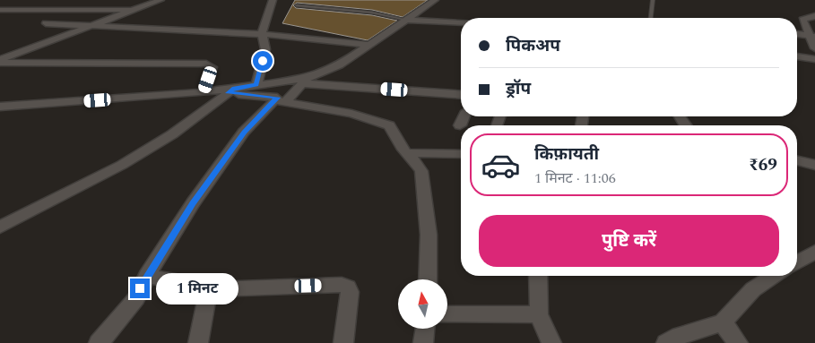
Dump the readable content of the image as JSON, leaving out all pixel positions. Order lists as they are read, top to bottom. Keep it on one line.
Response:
{"north":"top","page":{"banner":["पिकअप","ड्रॉप"],"list":[{"name":"किफ़ायती","note":"1 मिनट · 11:06","value":"₹69"}],"buttons":"पुष्टि करें","bubble":"1 मिनट"}}
